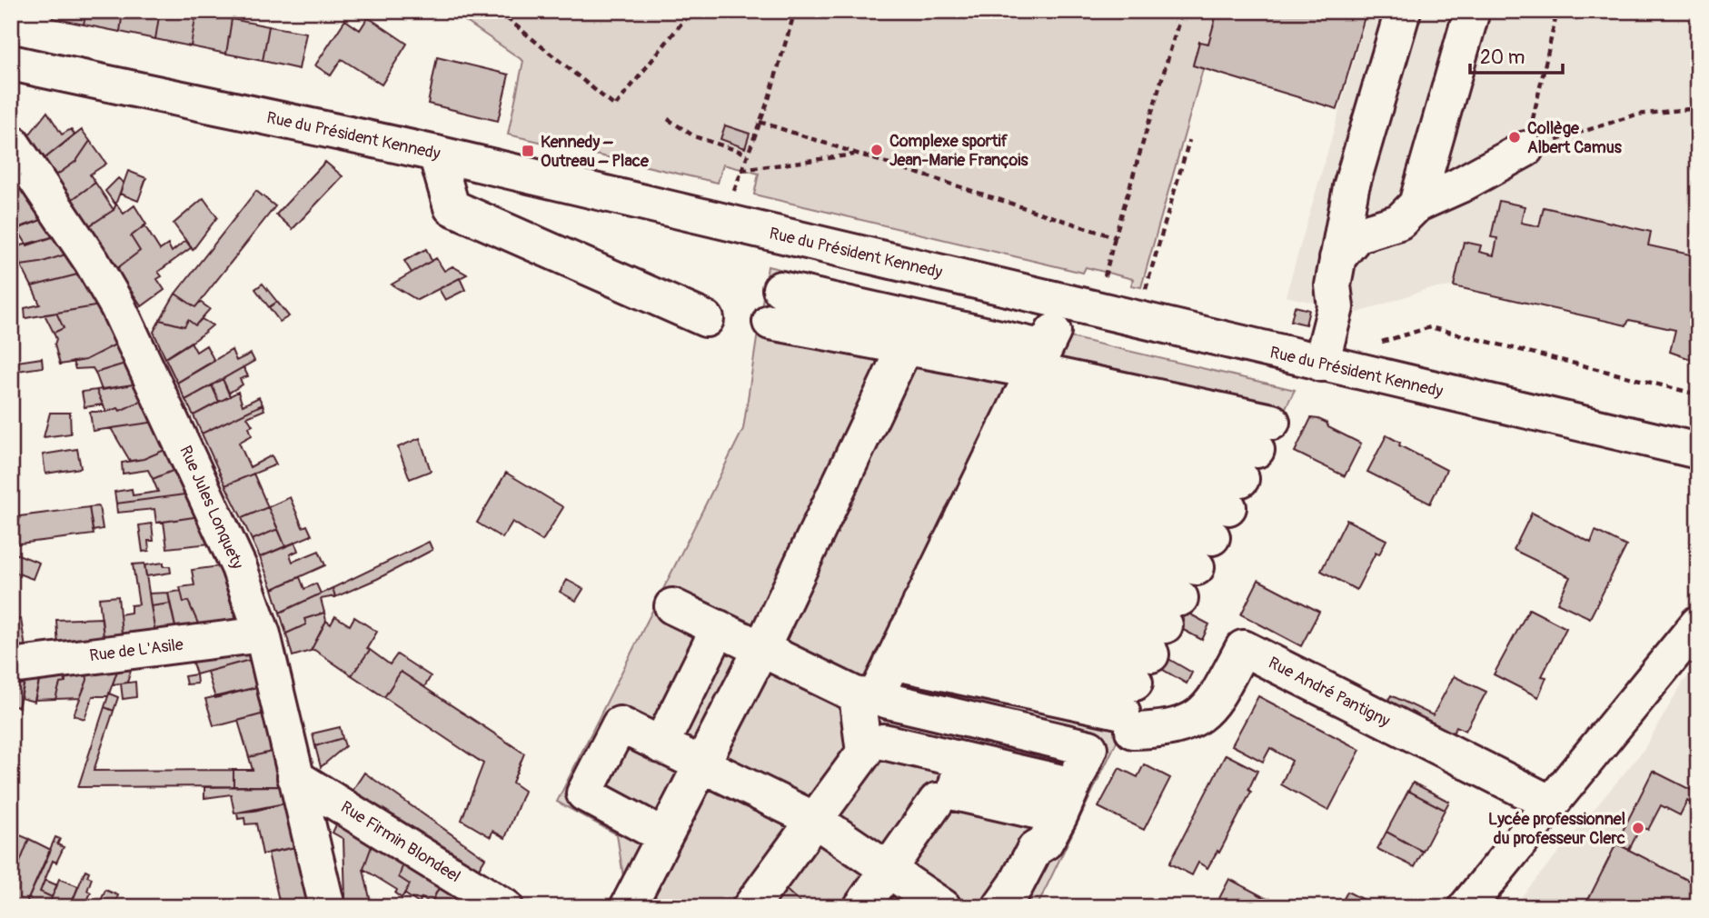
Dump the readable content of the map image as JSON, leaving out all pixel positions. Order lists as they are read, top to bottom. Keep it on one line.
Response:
{"streets":{"street":["Rue du Président Kennedy","Rue Jules Lonquety","Rue de L'Asile","Rue André Pantigny","Rue Firmin Blondeel"]},"crossings":[["Rue Jules Lonquety","Rue de L'Asile"],["Rue Jules Lonquety","Rue Firmin Blondeel"]],"places":{"other":["Collège Albert Camus","Complexe sportif Jean-Marie François","Lycée professionnel du professeur Clerc"],"transit":["Kennedy – Outreau – Place"]},"scale_bar":"20 m"}
